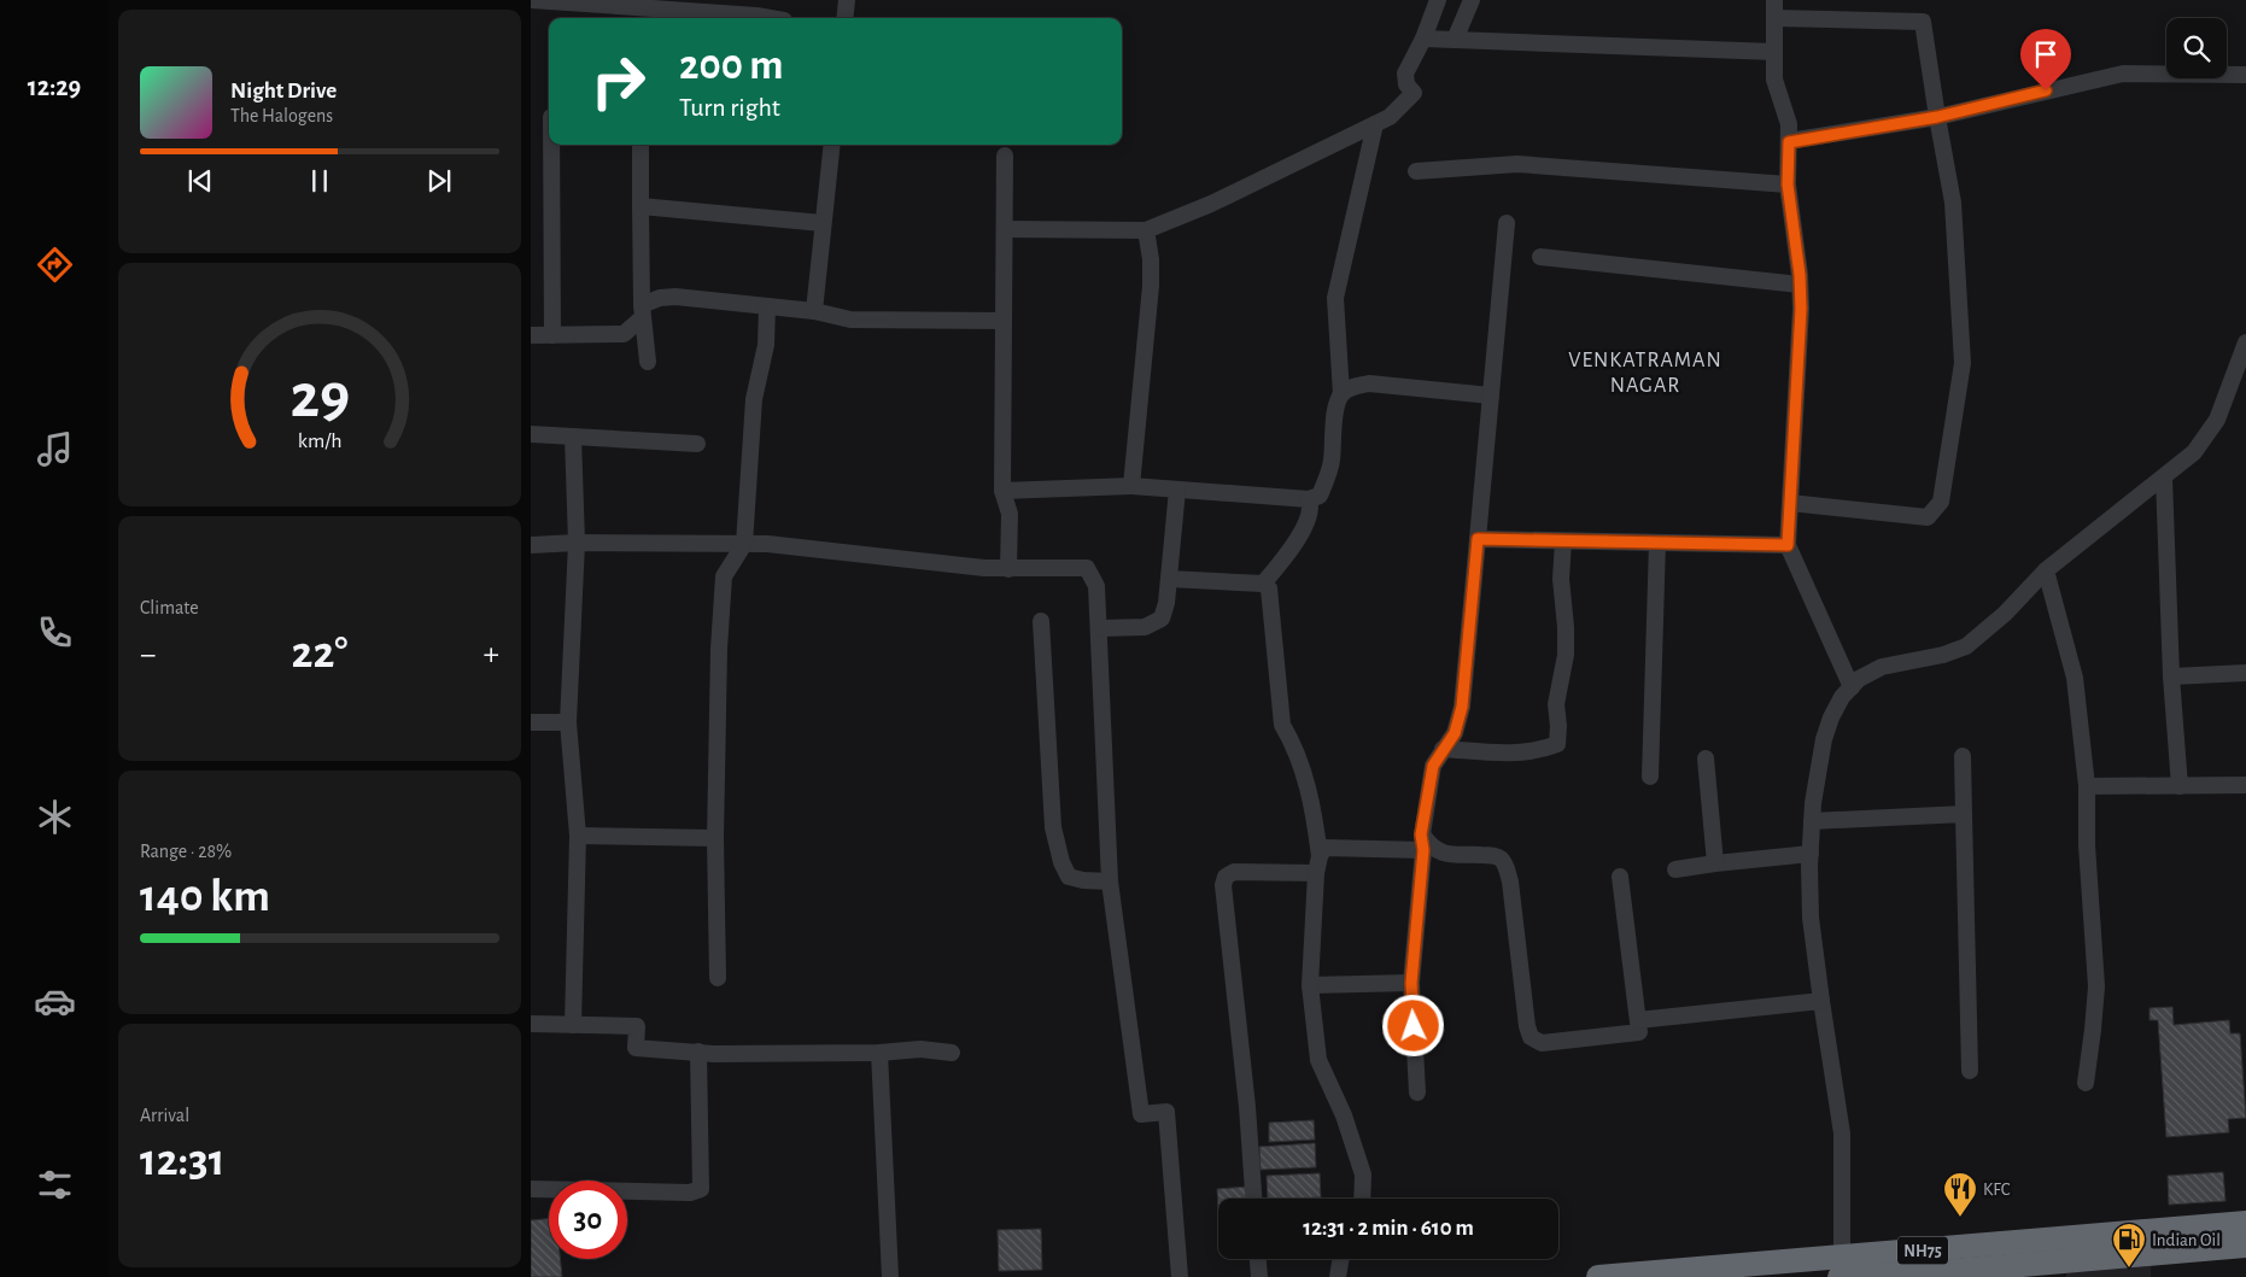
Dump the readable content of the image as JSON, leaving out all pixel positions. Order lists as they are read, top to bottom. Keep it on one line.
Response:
{"streets":{"highway":["NH75"]},"districts":["VENKATRAMAN NAGAR"],"places":{"restaurant":["KFC"],"fuel station":["Indian Oil"]},"page":{"tabs":"12:29","turn":["200 m","Turn right"],"song":["Night Drive","The Halogens"],"tile":["Climate",["Range · 28%","140 km"],["Arrival","12:31"]],"heat":["−","22°","+"],"limit":"30","trip":"12:31 · 2 min · 610 m","gauge":["29","km/h"]}}
